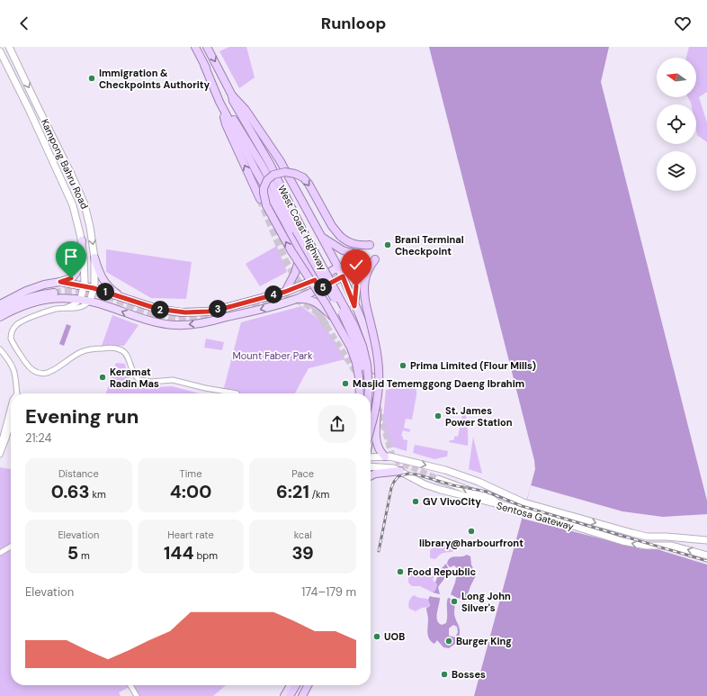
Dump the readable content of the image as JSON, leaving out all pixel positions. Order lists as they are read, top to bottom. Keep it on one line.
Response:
{"streets":{"highway":["West Coast Highway"],"main road":["Kampong Bahru Road","Sentosa Gateway"]},"parks":["Mount Faber Park"],"places":["Immigration & Checkpoints Authority","Brani Terminal Checkpoint","Prima Limited (Flour Mills)","Keramat Radin Mas","Masjid Tememggong Daeng Ibrahim","St. James Power Station","GV VivoCity","library@harbourfront","Food Republic","Long John Silver's","UOB","Burger King","Bosses"],"north":"left","page":{"header":"Runloop","pins":["5","1","4","3","2"],"heading":["Evening run","21:24"],"stats":[["Distance","0.63 km"],["Time","4:00"],["Pace","6:21 /km"],["Elevation","5 m"],["Heart rate","144 bpm"],["kcal","39"]],"chart":["Elevation","174–179 m"]}}
